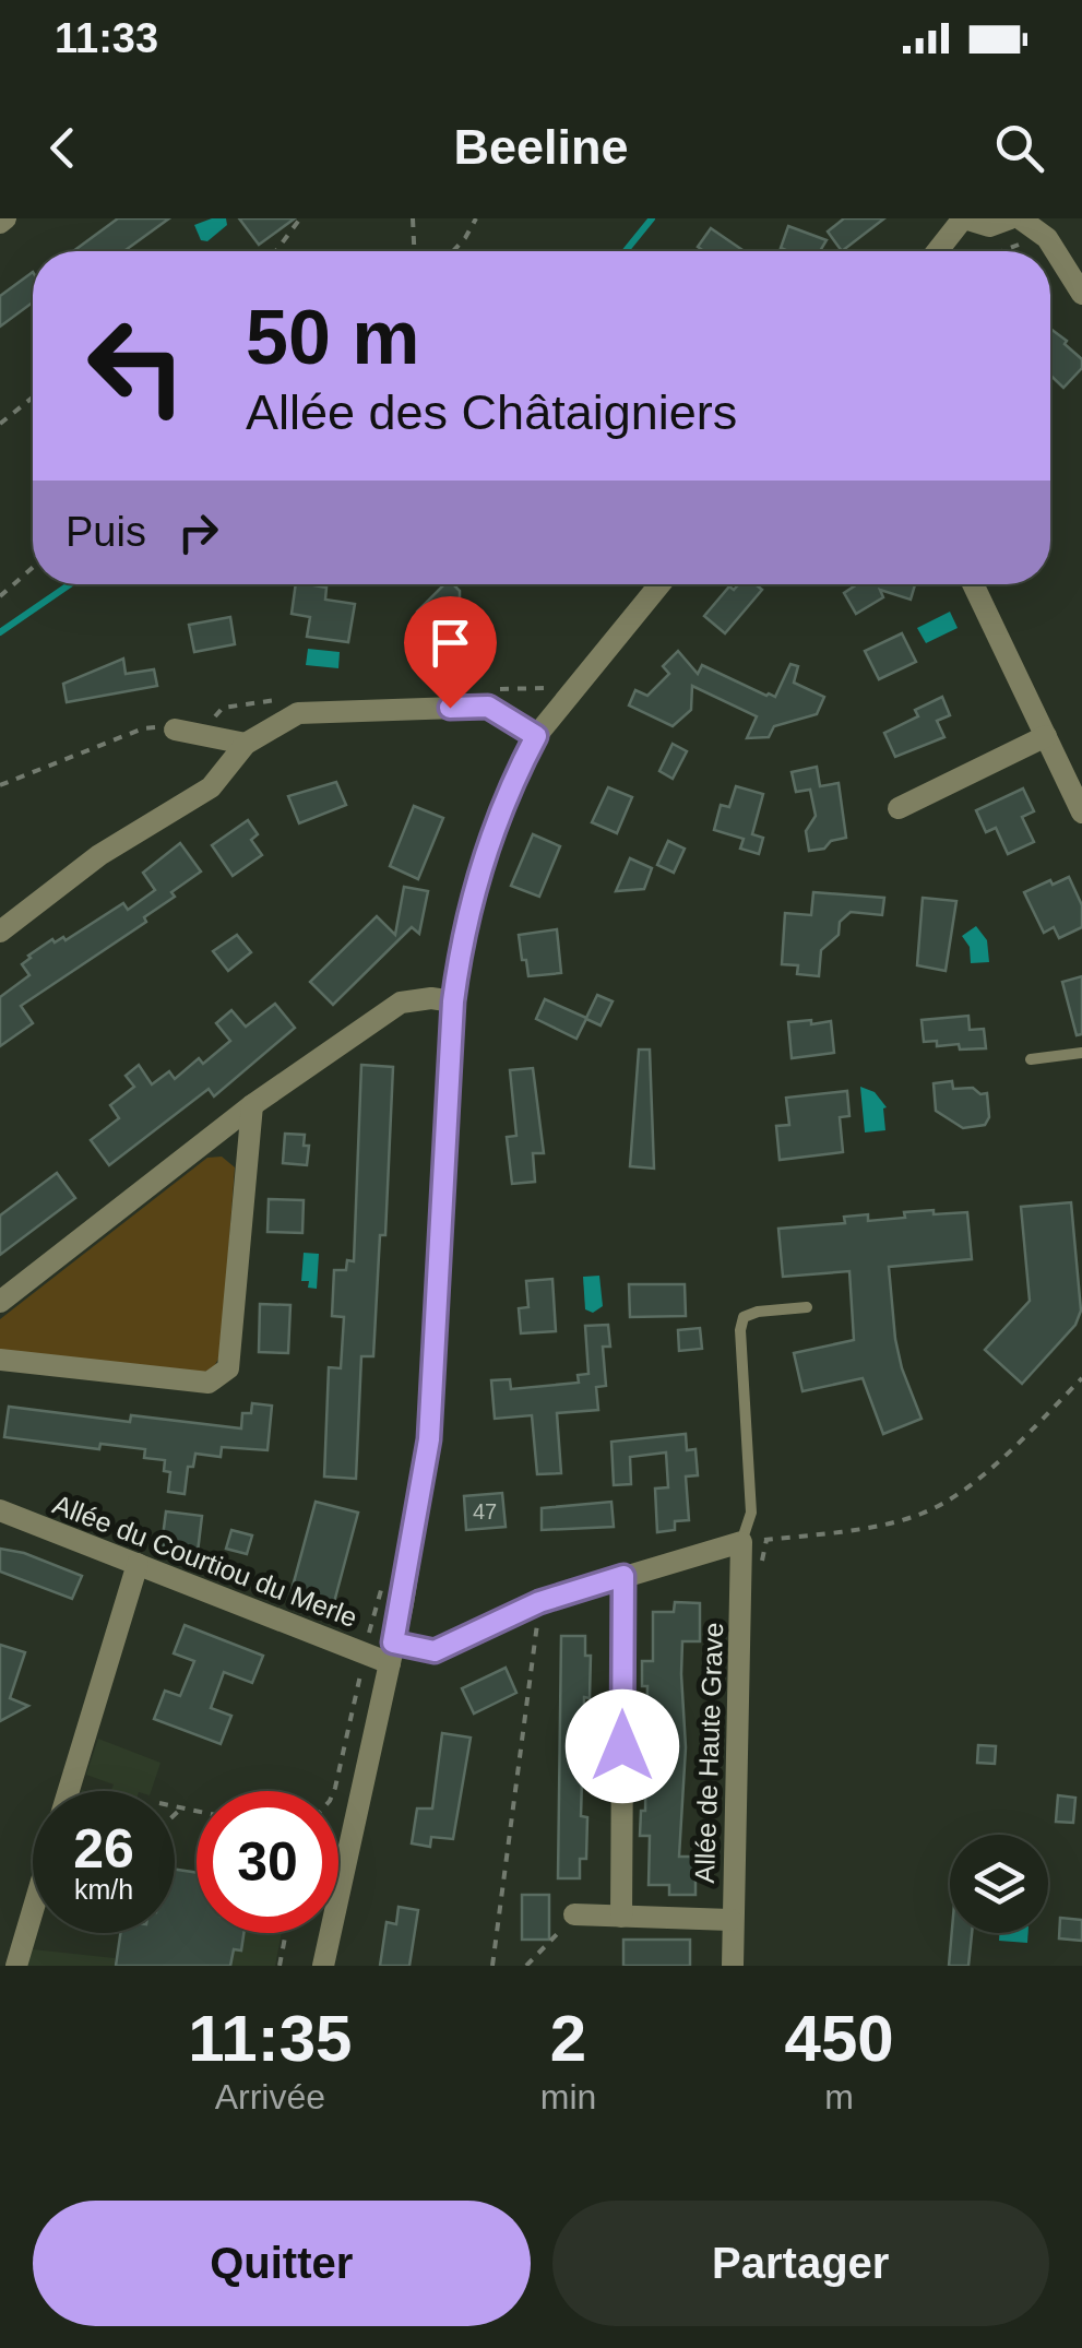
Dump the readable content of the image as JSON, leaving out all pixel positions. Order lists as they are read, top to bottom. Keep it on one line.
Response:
{"streets":{"street":["Allée du Courtiou du Merle","Allée de Haute Grave"]},"crossings":[["Allée du Courtiou du Merle","Allée de Haute Grave"]],"house_numbers":["47"],"page":{"status":"11:33","header":"Beeline","turn":["50 m","Allée des Châtaigniers"],"then":"Puis","speed":"26 km/h","limit":"30","eta":["11:35","Arrivée","2","min","450","m"],"buttons":["Quitter","Partager"]}}
